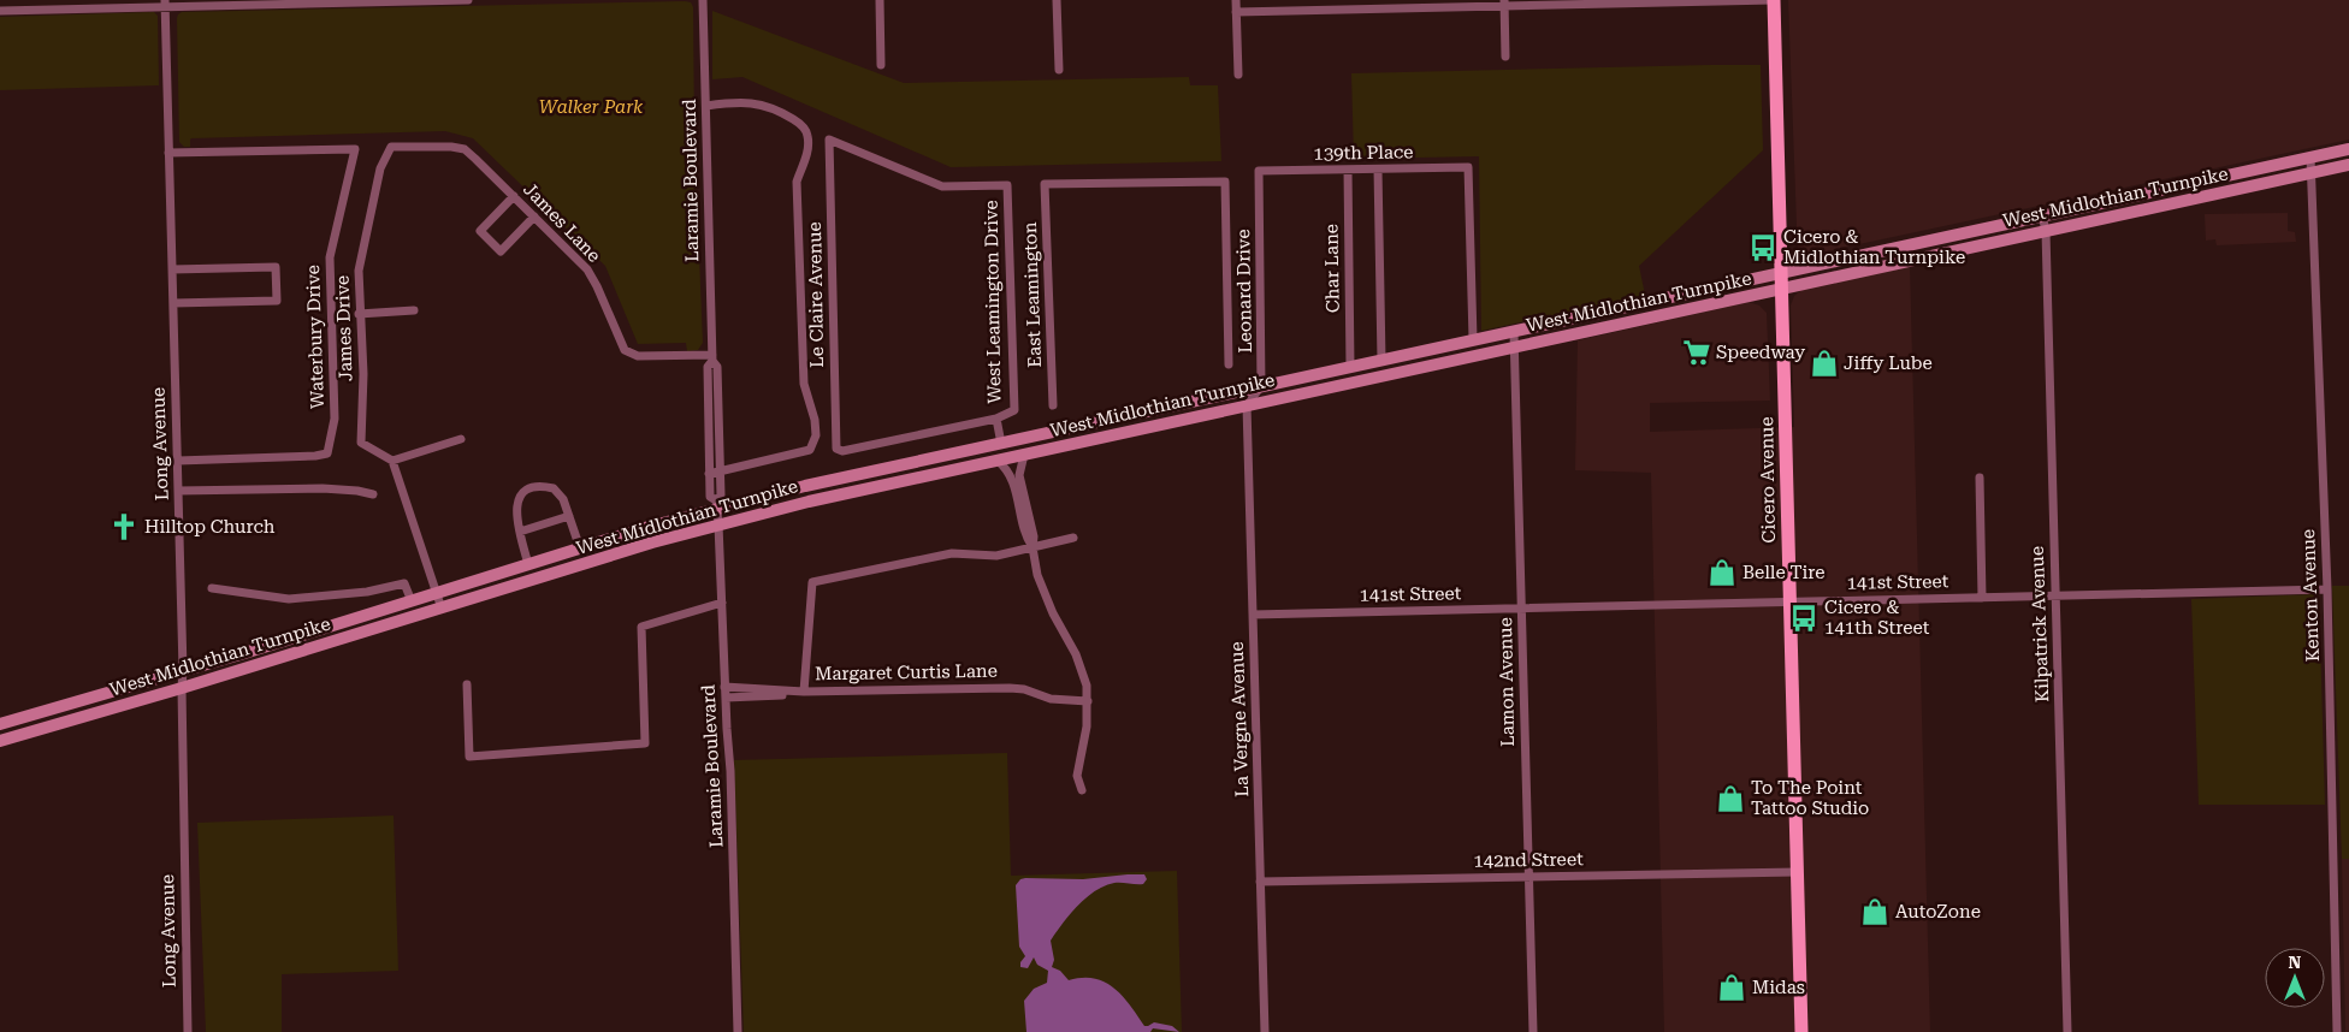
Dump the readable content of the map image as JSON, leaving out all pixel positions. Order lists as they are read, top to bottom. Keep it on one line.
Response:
{"streets":{"main road":["West Midlothian Turnpike","Cicero Avenue"],"street":["139th Place","Laramie Boulevard","James Lane","Char Lane","Leonard Drive","Le Claire Avenue","East Leamington","West Leamington Drive","James Drive","Waterbury Drive","Long Avenue","141st Street","Kenton Avenue","Kilpatrick Avenue","Margaret Curtis Lane","Lamon Avenue","La Vergne Avenue","142nd Street"]},"crossings":[["139th Place","West Midlothian Turnpike"],["139th Place","Char Lane"],["139th Place","Leonard Drive"],["Laramie Boulevard","West Midlothian Turnpike"],["Laramie Boulevard","James Lane"],["Laramie Boulevard","Margaret Curtis Lane"],["West Midlothian Turnpike","Char Lane"],["West Midlothian Turnpike","Leonard Drive"],["West Midlothian Turnpike","West Leamington Drive"],["West Midlothian Turnpike","Long Avenue"],["West Midlothian Turnpike","Cicero Avenue"],["West Midlothian Turnpike","Kenton Avenue"],["West Midlothian Turnpike","Kilpatrick Avenue"],["West Midlothian Turnpike","Lamon Avenue"],["West Midlothian Turnpike","La Vergne Avenue"],["James Lane","James Drive"],["Le Claire Avenue","West Leamington Drive"],["Waterbury Drive","Long Avenue"],["Cicero Avenue","141st Street"],["Cicero Avenue","142nd Street"],["141st Street","Kenton Avenue"],["141st Street","Kilpatrick Avenue"],["141st Street","Lamon Avenue"],["141st Street","La Vergne Avenue"],["Lamon Avenue","142nd Street"],["La Vergne Avenue","142nd Street"]],"parks":["Walker Park"],"places":{"bus stop":["Cicero & Midlothian Turnpike","Cicero & 141th Street"],"supermarket":["Speedway"],"shop":["Jiffy Lube","Belle Tire","To The Point Tattoo Studio","AutoZone","Midas"],"church":["Hilltop Church"]},"north":"top"}
